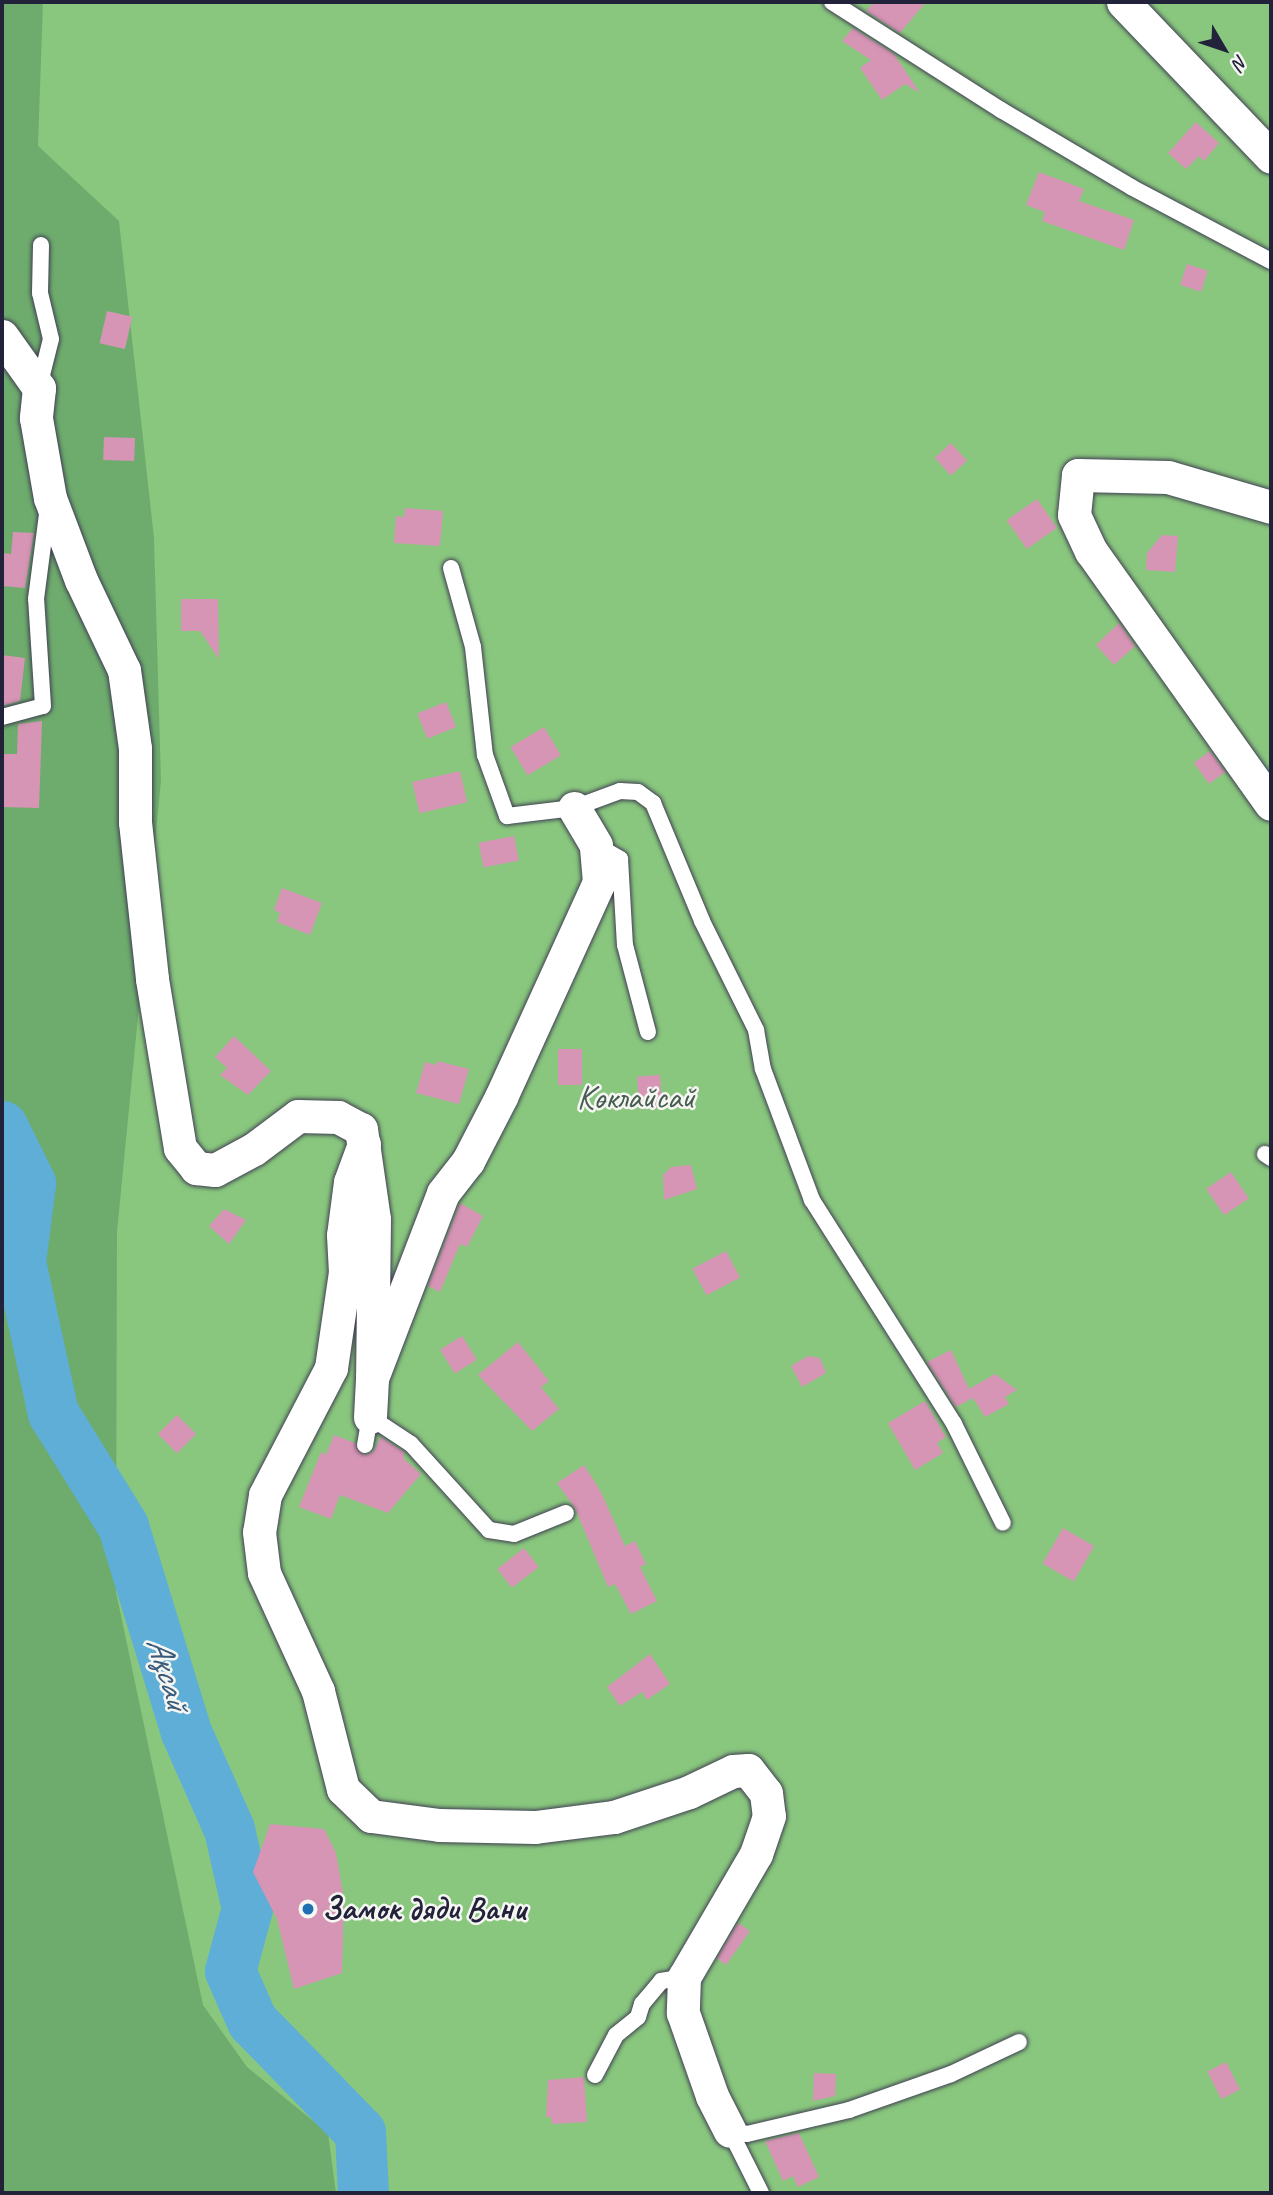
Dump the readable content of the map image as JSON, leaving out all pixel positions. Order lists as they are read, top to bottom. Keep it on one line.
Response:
{"water":["Ақсай"],"parks":["Көклайсай"],"places":["Замок дяди Вани"],"north":"bottom right"}
